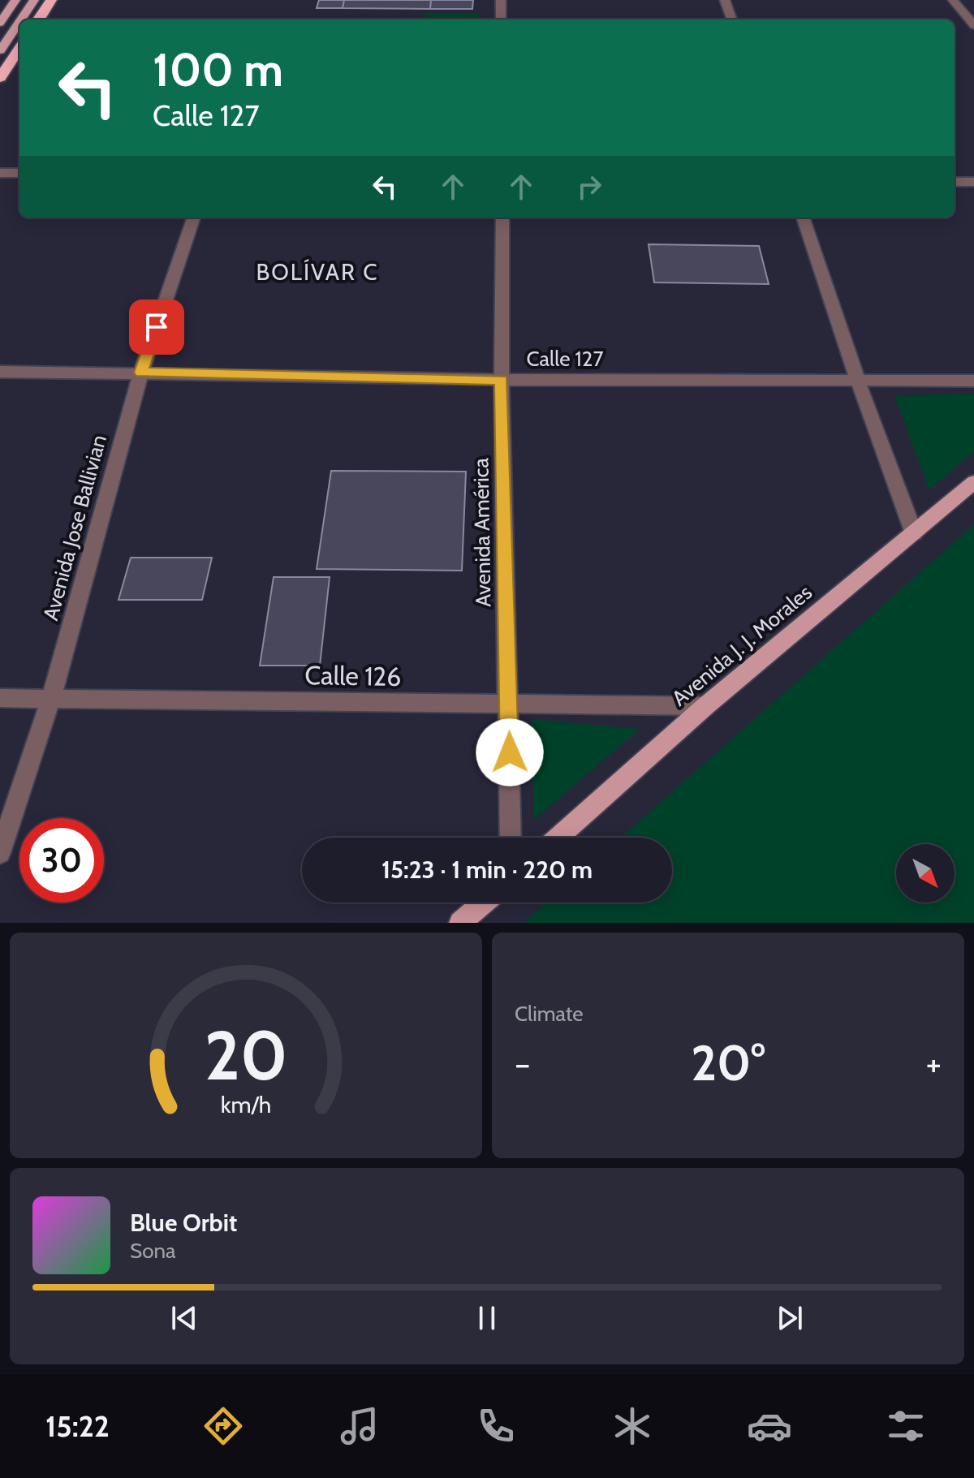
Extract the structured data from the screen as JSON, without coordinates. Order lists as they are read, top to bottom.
{
  "streets": {
    "main road": ["Avenida J. J. Morales"],
    "street": [
      "Calle 127",
      "Avenida Jose Ballivian",
      "Avenida América",
      "Calle 126"
    ]
  },
  "crossings": [
    ["Calle 127", "Avenida Jose Ballivian"],
    ["Calle 127", "Avenida América"],
    ["Avenida Jose Ballivian", "Calle 126"],
    ["Avenida América", "Calle 126"],
    ["Avenida J. J. Morales", "Calle 126"]
  ],
  "districts": ["BOLÍVAR C"],
  "north": "bottom right",
  "page": {
    "turn": ["100 m", "Calle 127"],
    "limit": "30",
    "trip": "15:23 · 1 min · 220 m",
    "tile": "Climate",
    "heat": ["−", "20°", "+"],
    "song": ["Blue Orbit", "Sona"],
    "tabs": "15:22",
    "gauge": ["20", "km/h"]
  }
}
